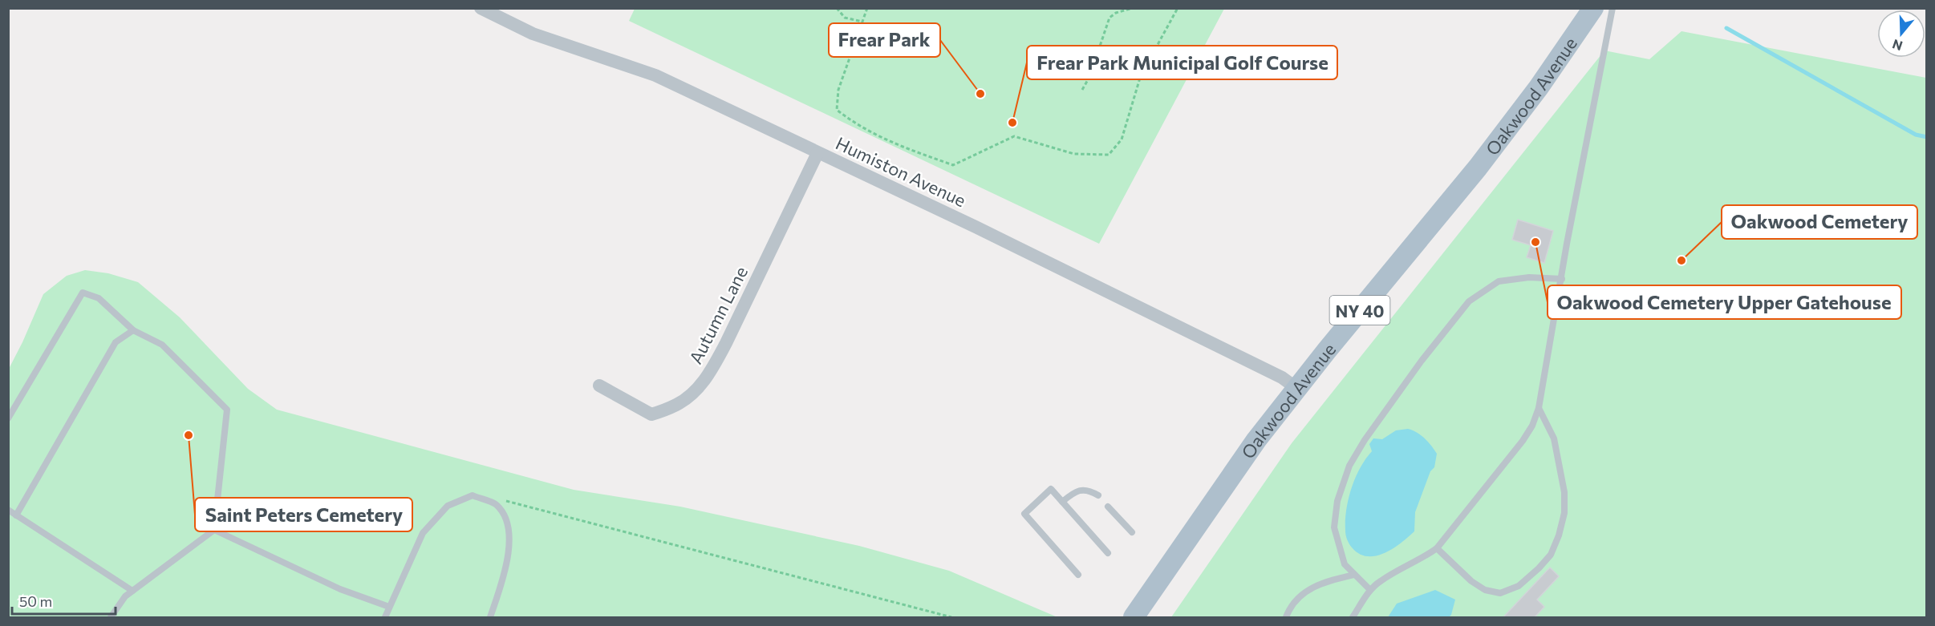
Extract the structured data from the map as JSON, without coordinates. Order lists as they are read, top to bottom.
{
  "streets": {
    "main road": ["Oakwood Avenue", "NY 40"],
    "street": ["Humiston Avenue", "Autumn Lane"]
  },
  "crossings": [
    ["Oakwood Avenue", "Humiston Avenue"],
    ["Humiston Avenue", "Autumn Lane"]
  ],
  "places": [
    "Frear Park",
    "Frear Park Municipal Golf Course",
    "Oakwood Cemetery Upper Gatehouse",
    "Oakwood Cemetery",
    "Saint Peters Cemetery"
  ],
  "scale_bar": "50 m",
  "north": "bottom"
}
